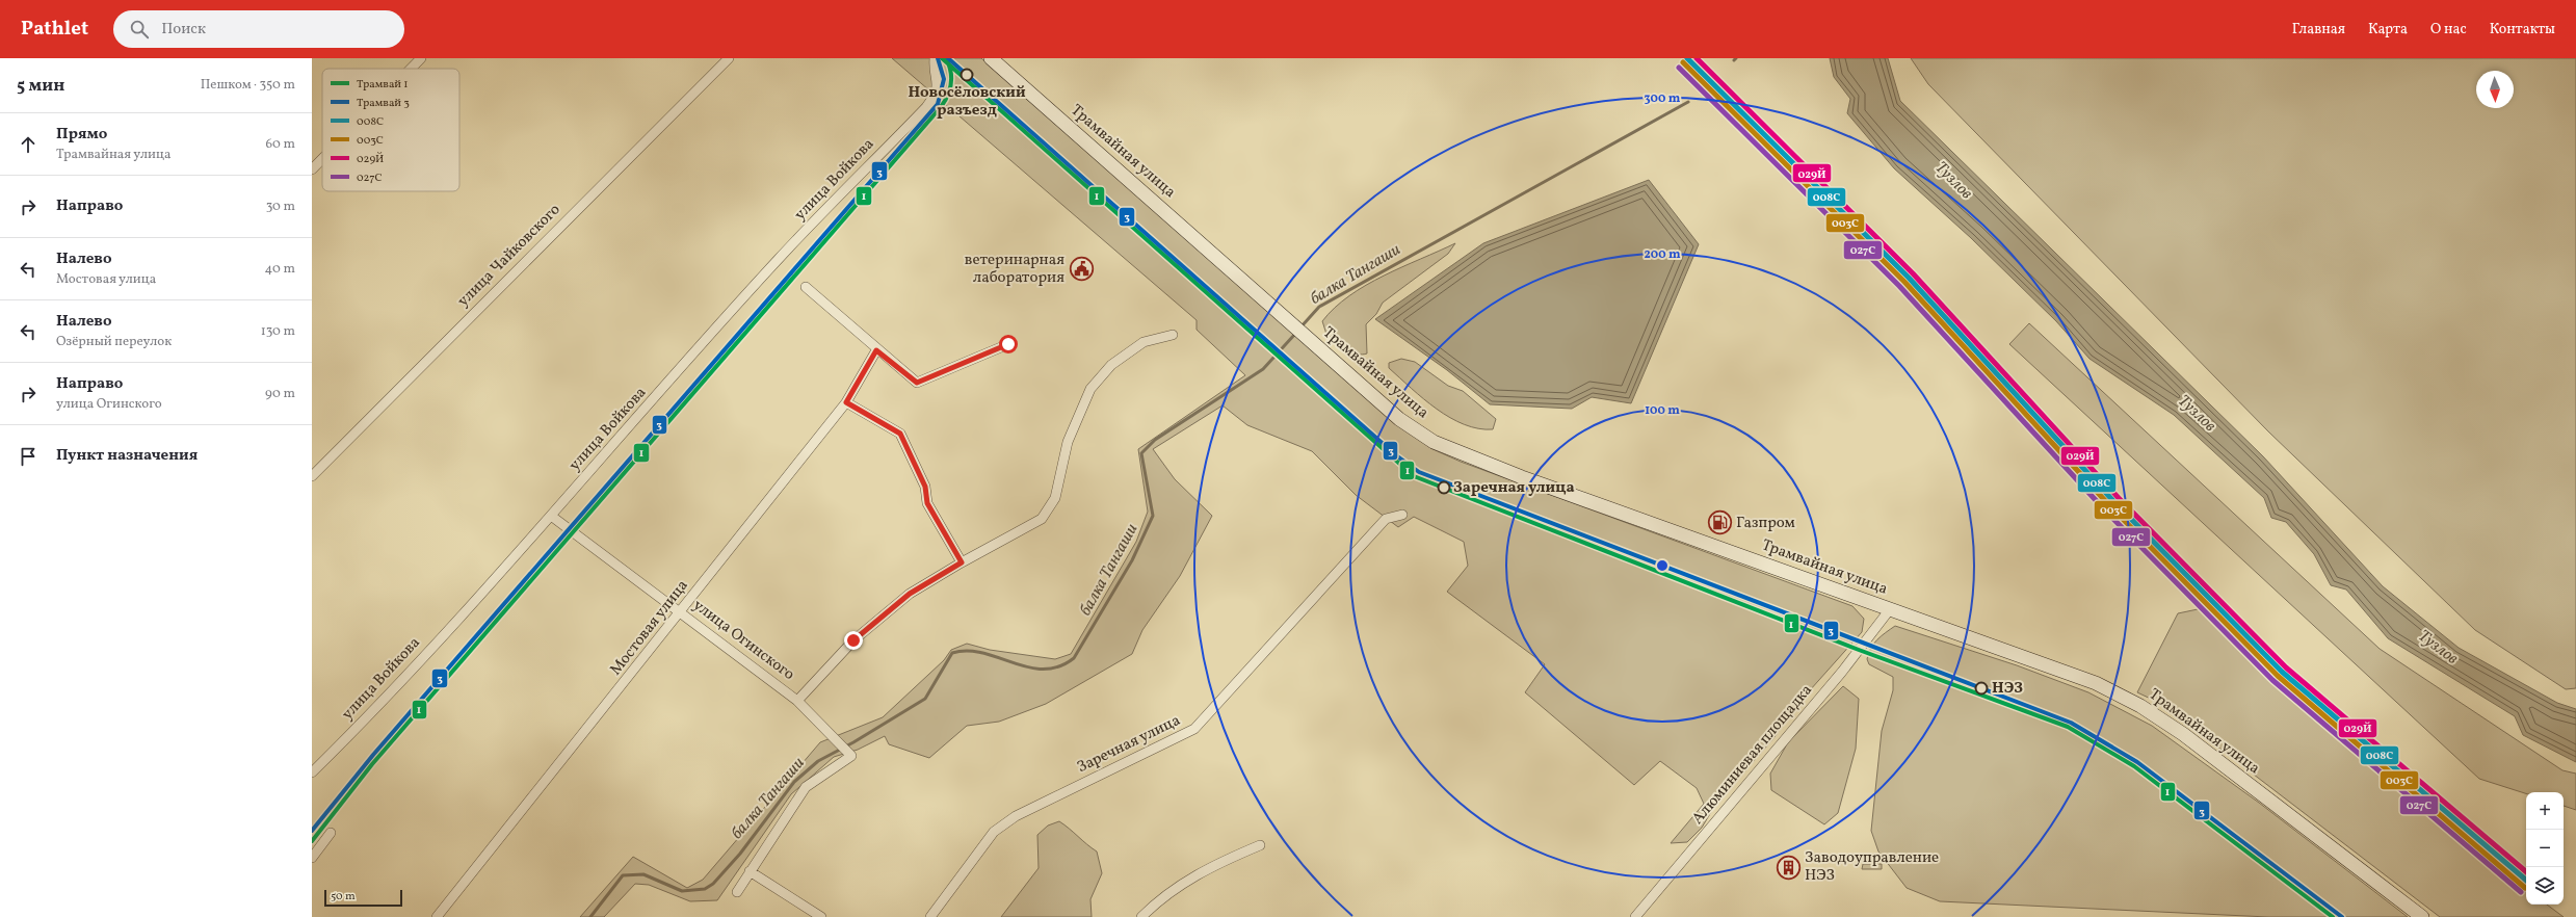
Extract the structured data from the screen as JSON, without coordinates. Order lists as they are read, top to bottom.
{
  "streets": {
    "main road": ["Трамвайная улица"],
    "street": [
      "улица Войкова",
      "улица Чайковского",
      "Мостовая улица",
      "улица Огинского",
      "Заречная улица",
      "Алюминиевая площадка"
    ]
  },
  "crossings": [
    ["Трамвайная улица", "Алюминиевая площадка"],
    ["улица Войкова", "улица Огинского"],
    ["Мостовая улица", "улица Огинского"]
  ],
  "water": ["Тузлов", "балка Тангаши"],
  "places": {
    "other": ["Новосёловский разъезд", "Заречная улица", "НЭЗ"],
    "public building": ["ветеринарная лаборатория"],
    "fuel station": ["Газпром"],
    "building": ["Заводоуправление НЭЗ"]
  },
  "lines": [
    "tram line 1",
    "tram line 3",
    "transit line 008С",
    "transit line 029Й",
    "transit line 003С",
    "transit line 027С"
  ],
  "legend": [
    "Трамвай 1",
    "Трамвай 3",
    "008С",
    "003С",
    "029Й",
    "027С"
  ],
  "scale_bar": "50 m",
  "north": "bottom",
  "page": {
    "header": "Pathlet",
    "search": "Поиск",
    "nav": [
      "Главная",
      "Карта",
      "О нас",
      "Контакты"
    ],
    "heading": ["5 мин", "Пешком · 350 m"],
    "list": [
      ["Прямо", "Трамвайная улица", "60 m"],
      ["Направо", "30 m"],
      ["Налево", "Мостовая улица", "40 m"],
      ["Налево", "Озёрный переулок", "130 m"],
      ["Направо", "улица Огинского", "90 m"],
      "Пункт назначения"
    ],
    "map_buttons": ["+", "−"],
    "scale": "50 m"
  },
  "rings": ["300 m", "200 m", "100 m"]
}
